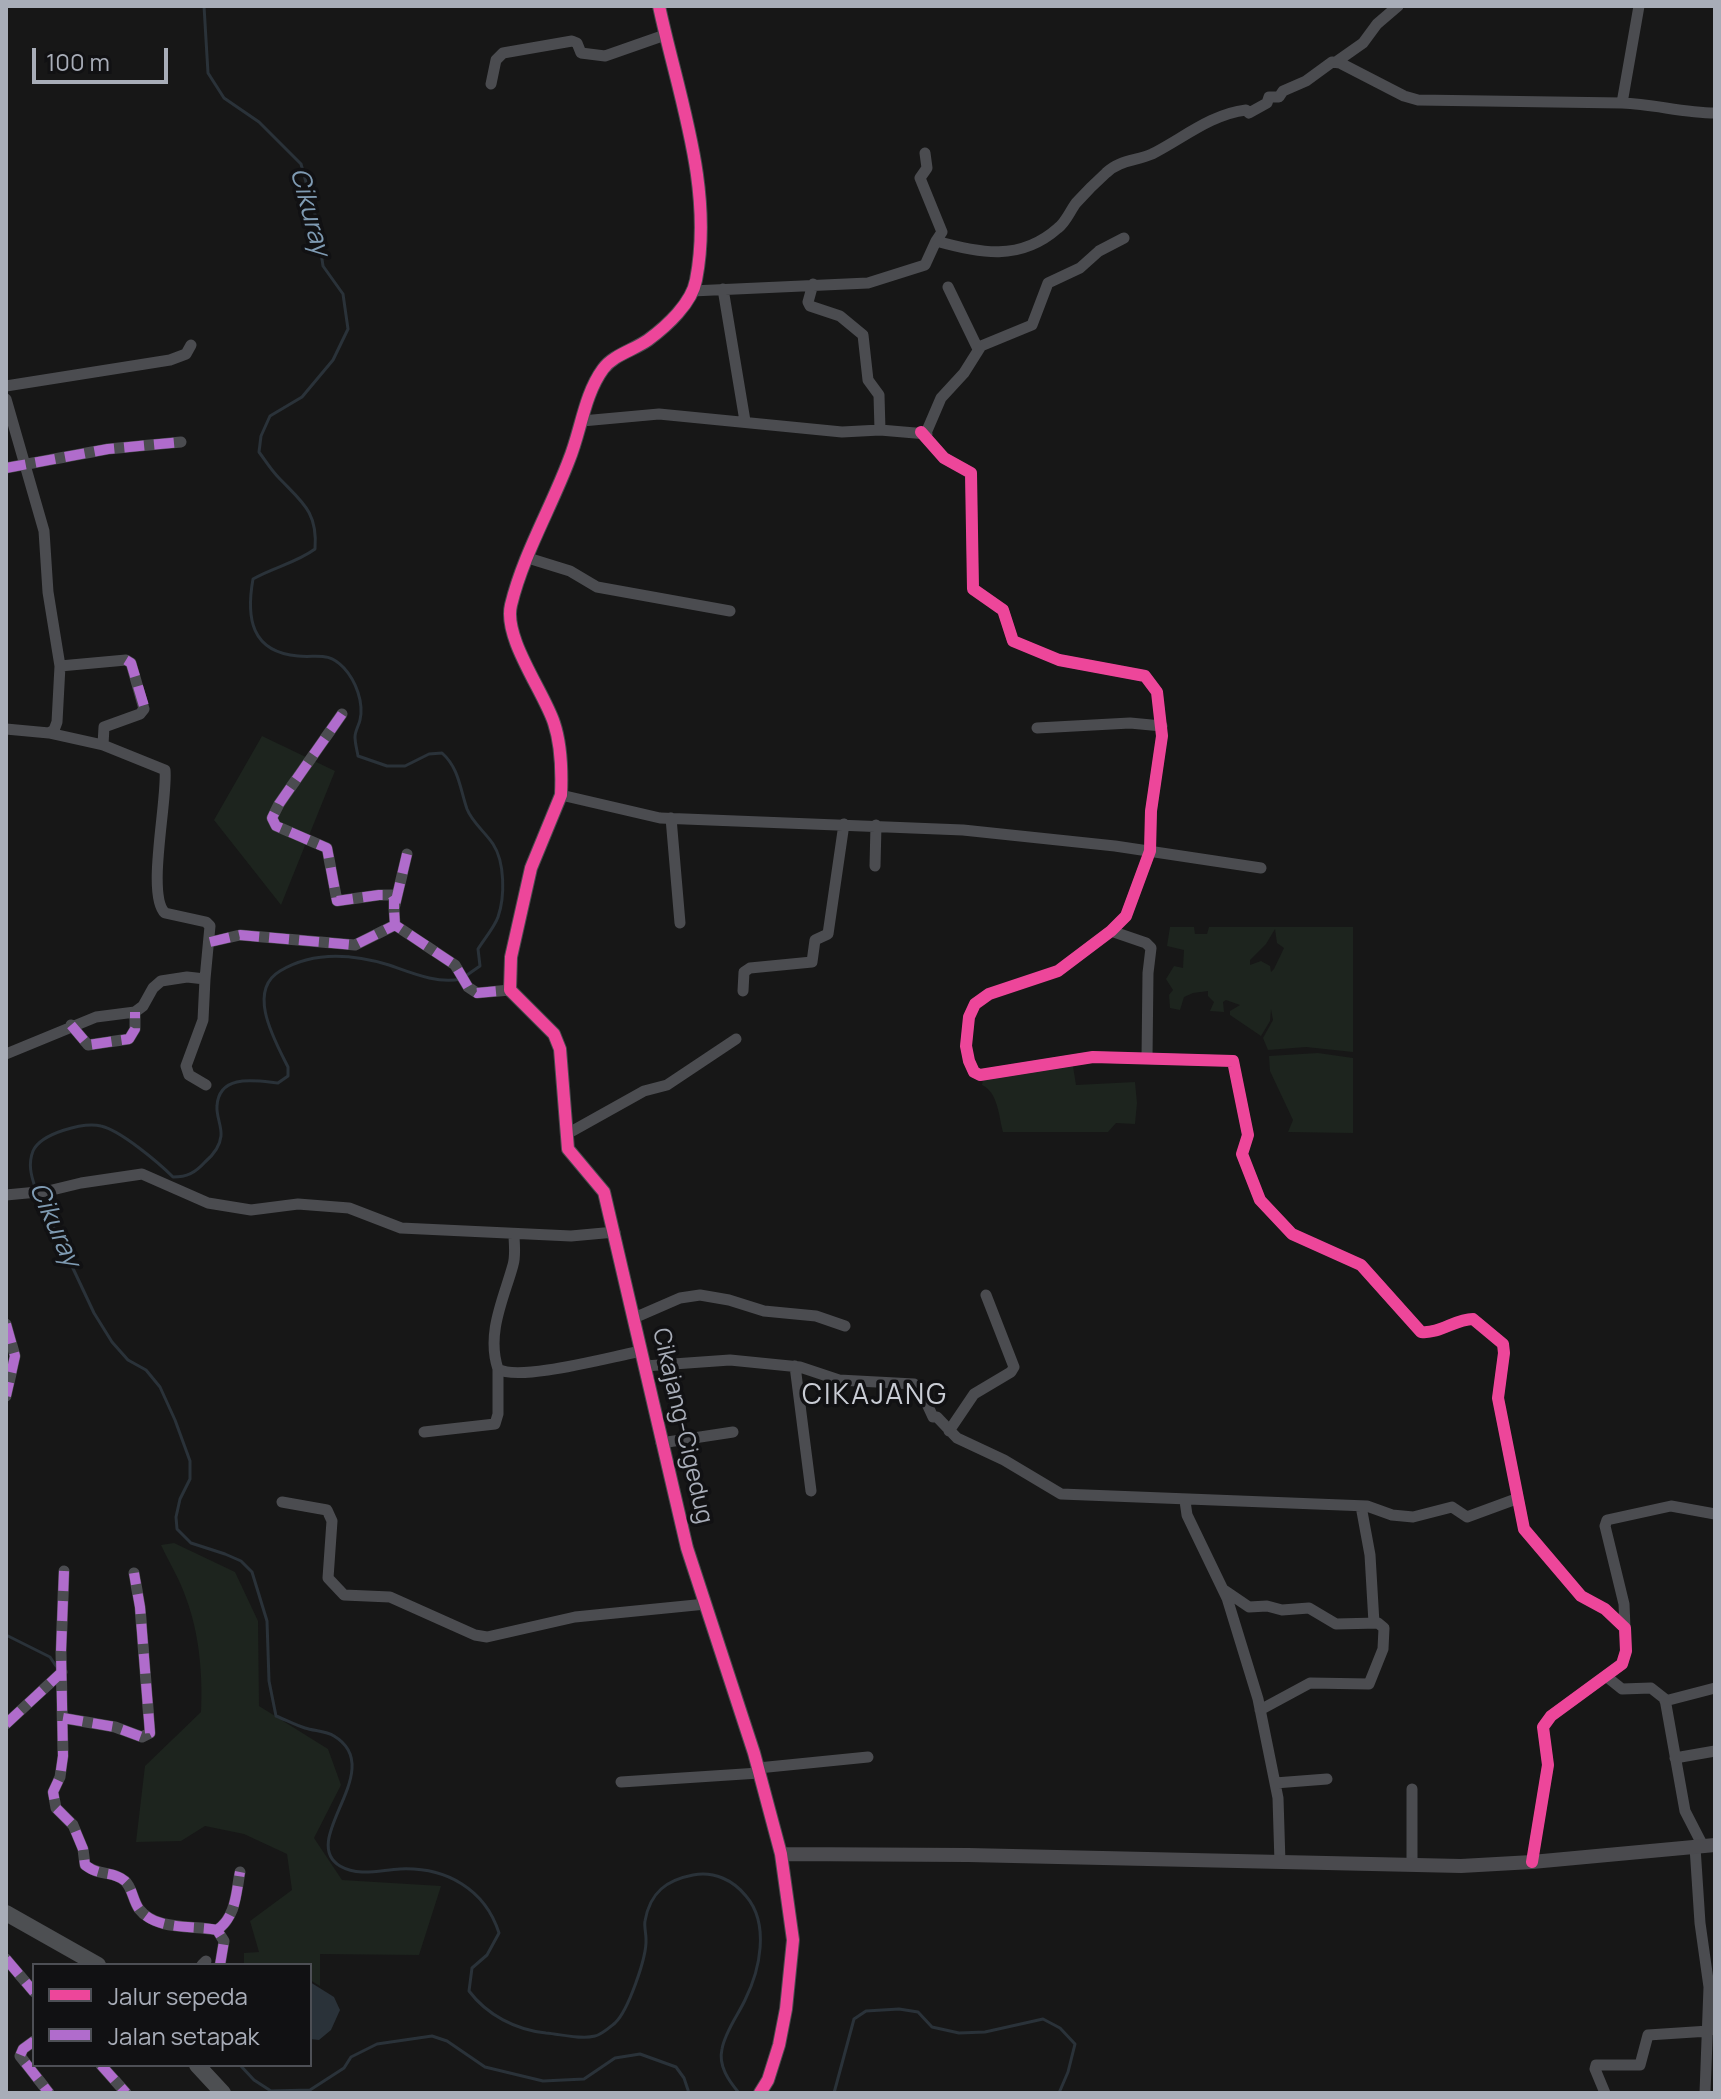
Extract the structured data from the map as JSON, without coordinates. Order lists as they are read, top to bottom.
{
  "streets": {
    "street": ["Cikajang-Cigedug"]
  },
  "districts": ["CIKAJANG"],
  "water": ["Cikuray"],
  "legend": ["Jalur sepeda", "Jalan setapak"],
  "scale_bar": "100 m"
}
